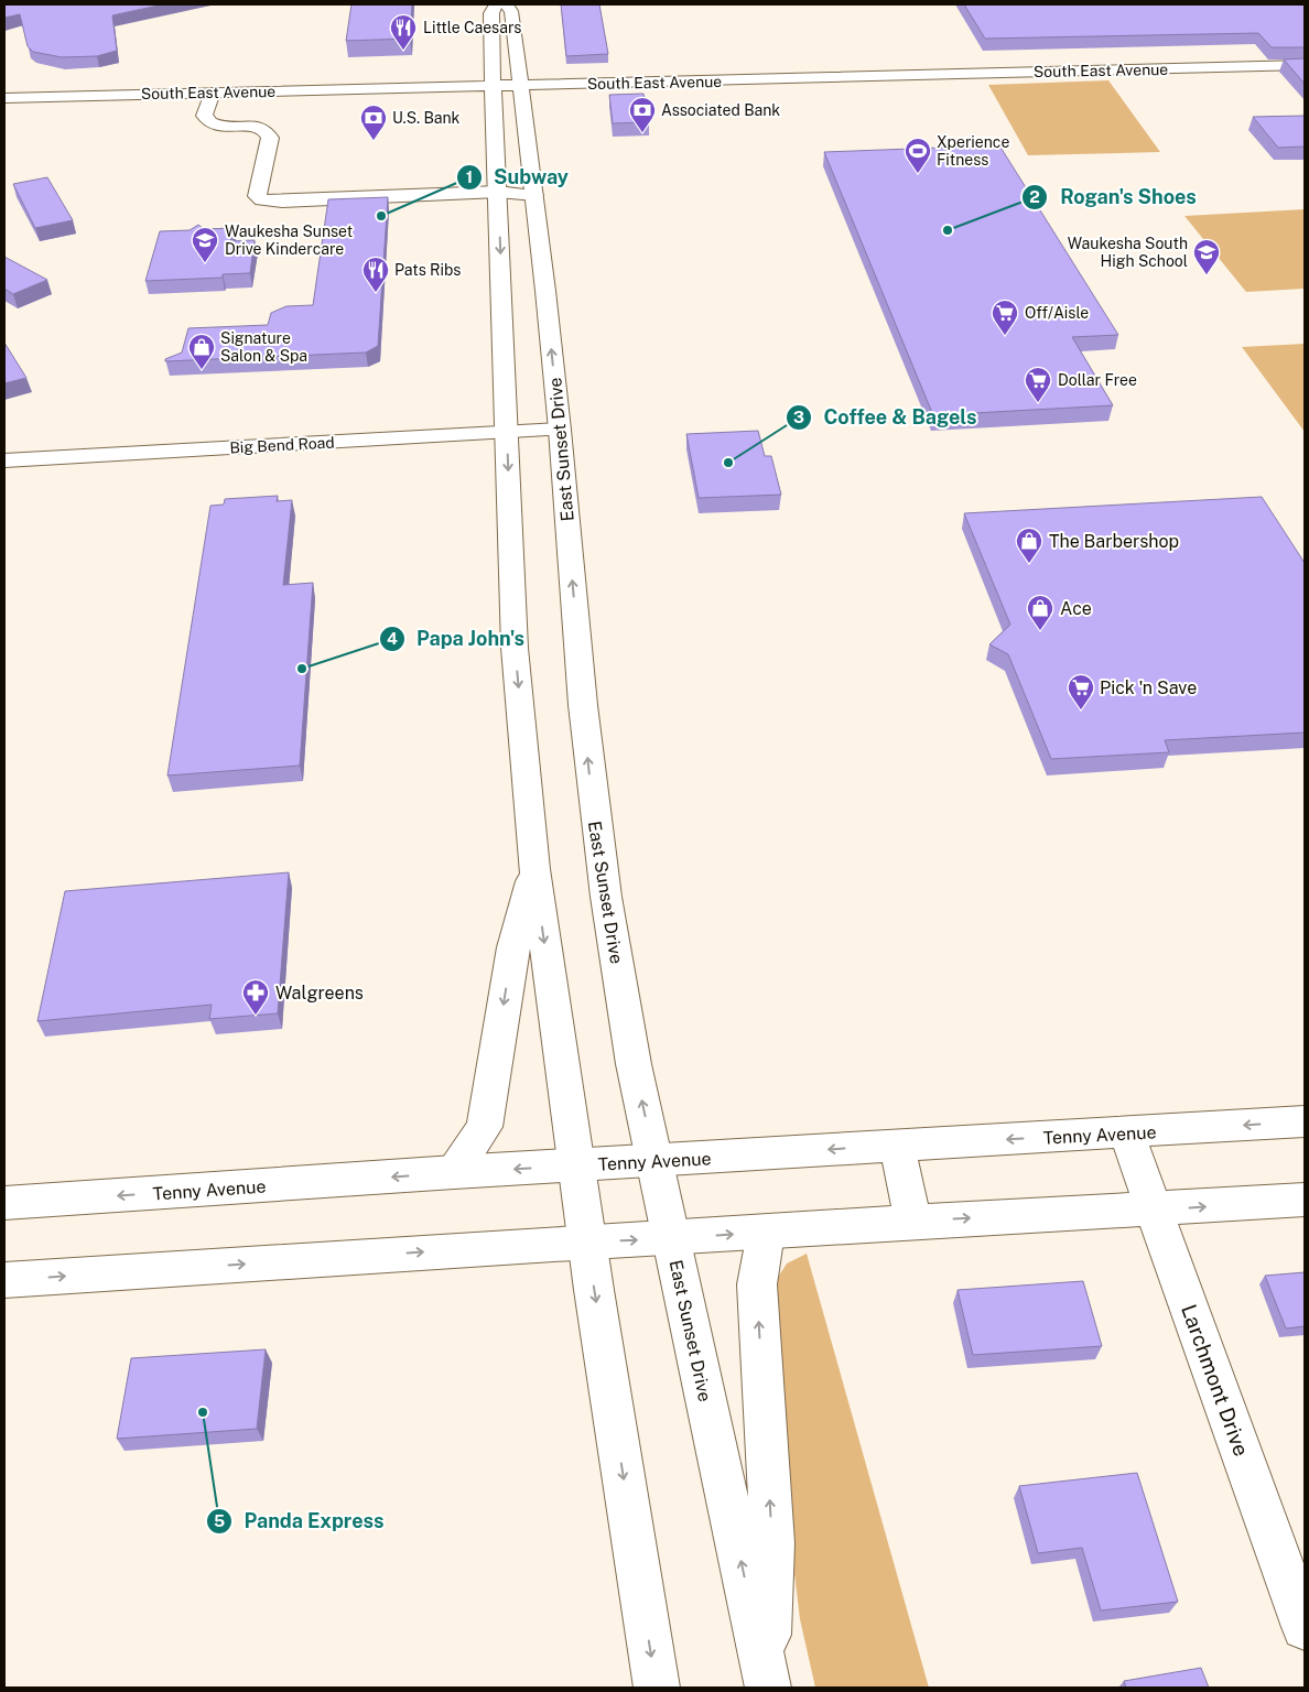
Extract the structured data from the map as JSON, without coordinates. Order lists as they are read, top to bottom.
{
  "streets": {
    "main road": [
      "South East Avenue",
      "Big Bend Road",
      "East Sunset Drive",
      "Tenny Avenue",
      "Larchmont Drive"
    ]
  },
  "crossings": [
    ["South East Avenue", "East Sunset Drive"],
    ["Big Bend Road", "East Sunset Drive"],
    ["East Sunset Drive", "Tenny Avenue"],
    ["Tenny Avenue", "Larchmont Drive"]
  ],
  "places": {
    "restaurant": ["Little Caesars", "Pats Ribs"],
    "bank": ["Associated Bank", "U.S. Bank"],
    "sports": ["Xperience Fitness"],
    "other": [
      "Subway",
      "Rogan's Shoes",
      "Coffee & Bagels",
      "Papa John's",
      "Panda Express"
    ],
    "school or university": ["Waukesha Sunset Drive Kindercare", "Waukesha South High School"],
    "supermarket": ["Off/Aisle", "Dollar Free", "Pick 'n Save"],
    "shop": ["Signature Salon & Spa", "The Barbershop", "Ace"],
    "pharmacy": ["Walgreens"]
  }
}
